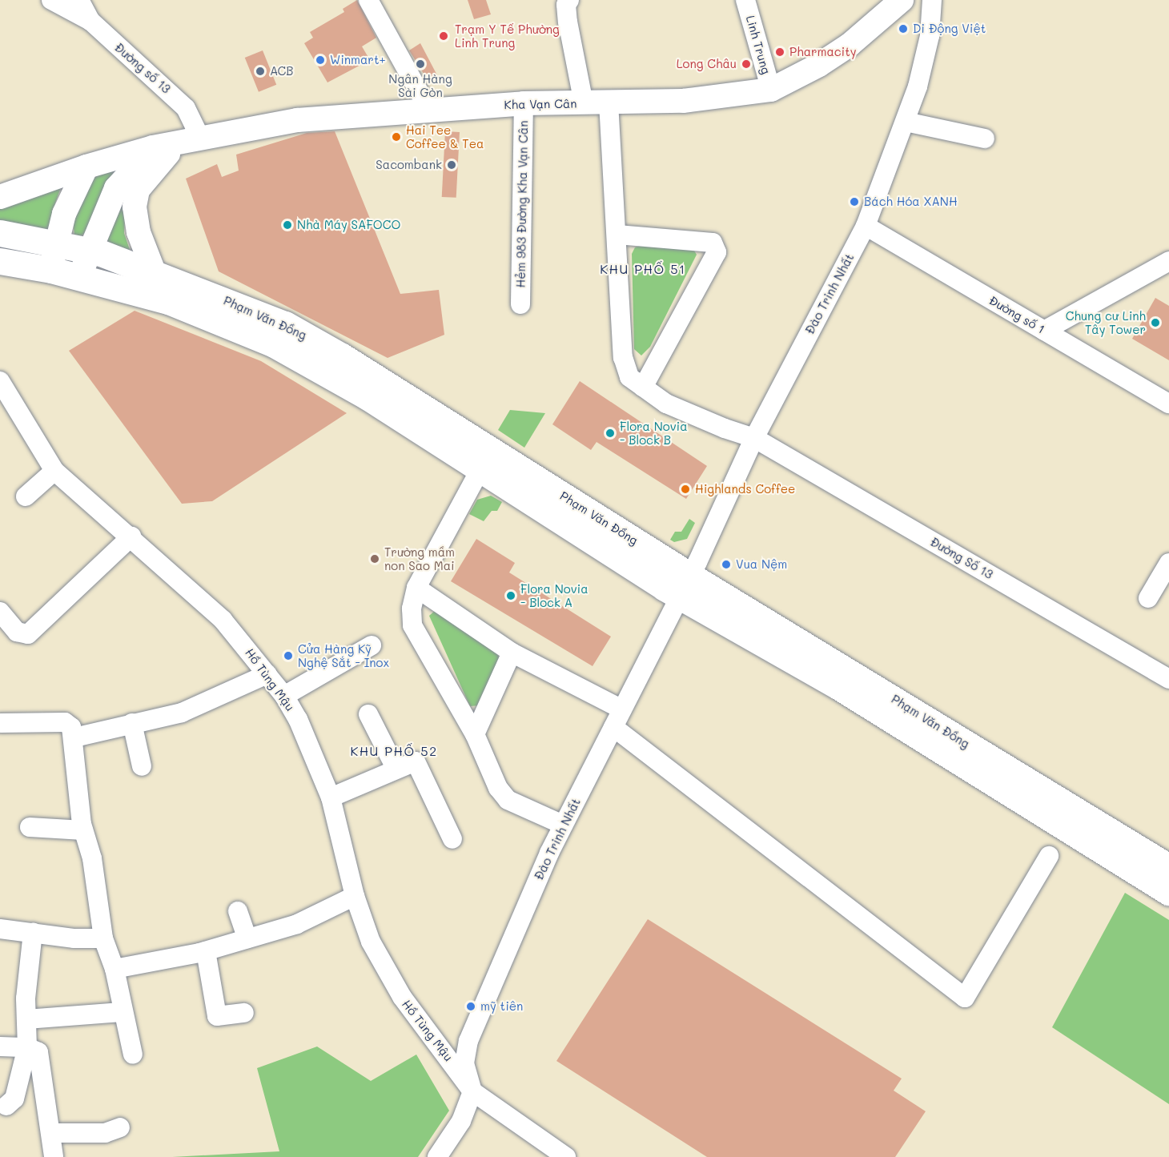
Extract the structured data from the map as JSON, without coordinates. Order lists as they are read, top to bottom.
{
  "streets": {
    "highway": ["Phạm Văn Đồng"],
    "main road": ["Kha Vạn Cân"],
    "street": [
      "Linh Trung",
      "Đường số 13",
      "Hẻm 983 Đường Kha Vạn Cân",
      "Đào Trinh Nhất",
      "Đường số 1",
      "Đường Số 13",
      "Hồ Tùng Mậu"
    ]
  },
  "crossings": [
    ["Linh Trung", "Kha Vạn Cân"],
    ["Đường số 13", "Kha Vạn Cân"],
    ["Kha Vạn Cân", "Hẻm 983 Đường Kha Vạn Cân"],
    ["Kha Vạn Cân", "Đường Số 13"],
    ["Đào Trinh Nhất", "Đường số 1"],
    ["Đào Trinh Nhất", "Phạm Văn Đồng"],
    ["Đào Trinh Nhất", "Đường Số 13"],
    ["Đào Trinh Nhất", "Hồ Tùng Mậu"]
  ],
  "districts": ["KHU PHỐ 51", "KHU PHỐ 52"],
  "places": [
    "Di Động Việt",
    "Trạm Y Tế Phường Linh Trung",
    "Pharmacity",
    "Winmart+",
    "Ngân Hàng Sài Gòn",
    "Long Châu",
    "ACB",
    "Hai Tee Coffee & Tea",
    "Sacombank",
    "Bách Hóa XANH",
    "Nhà Máy SAFOCO",
    "Chung cư Linh Tây Tower",
    "Flora Novia - Block B",
    "Highlands Coffee",
    "Trường mầm non Sao Mai",
    "Vua Nệm",
    "Flora Novia - Block A",
    "Cửa Hàng Kỹ Nghệ Sắt - Inox",
    "mỹ tiên"
  ]
}
